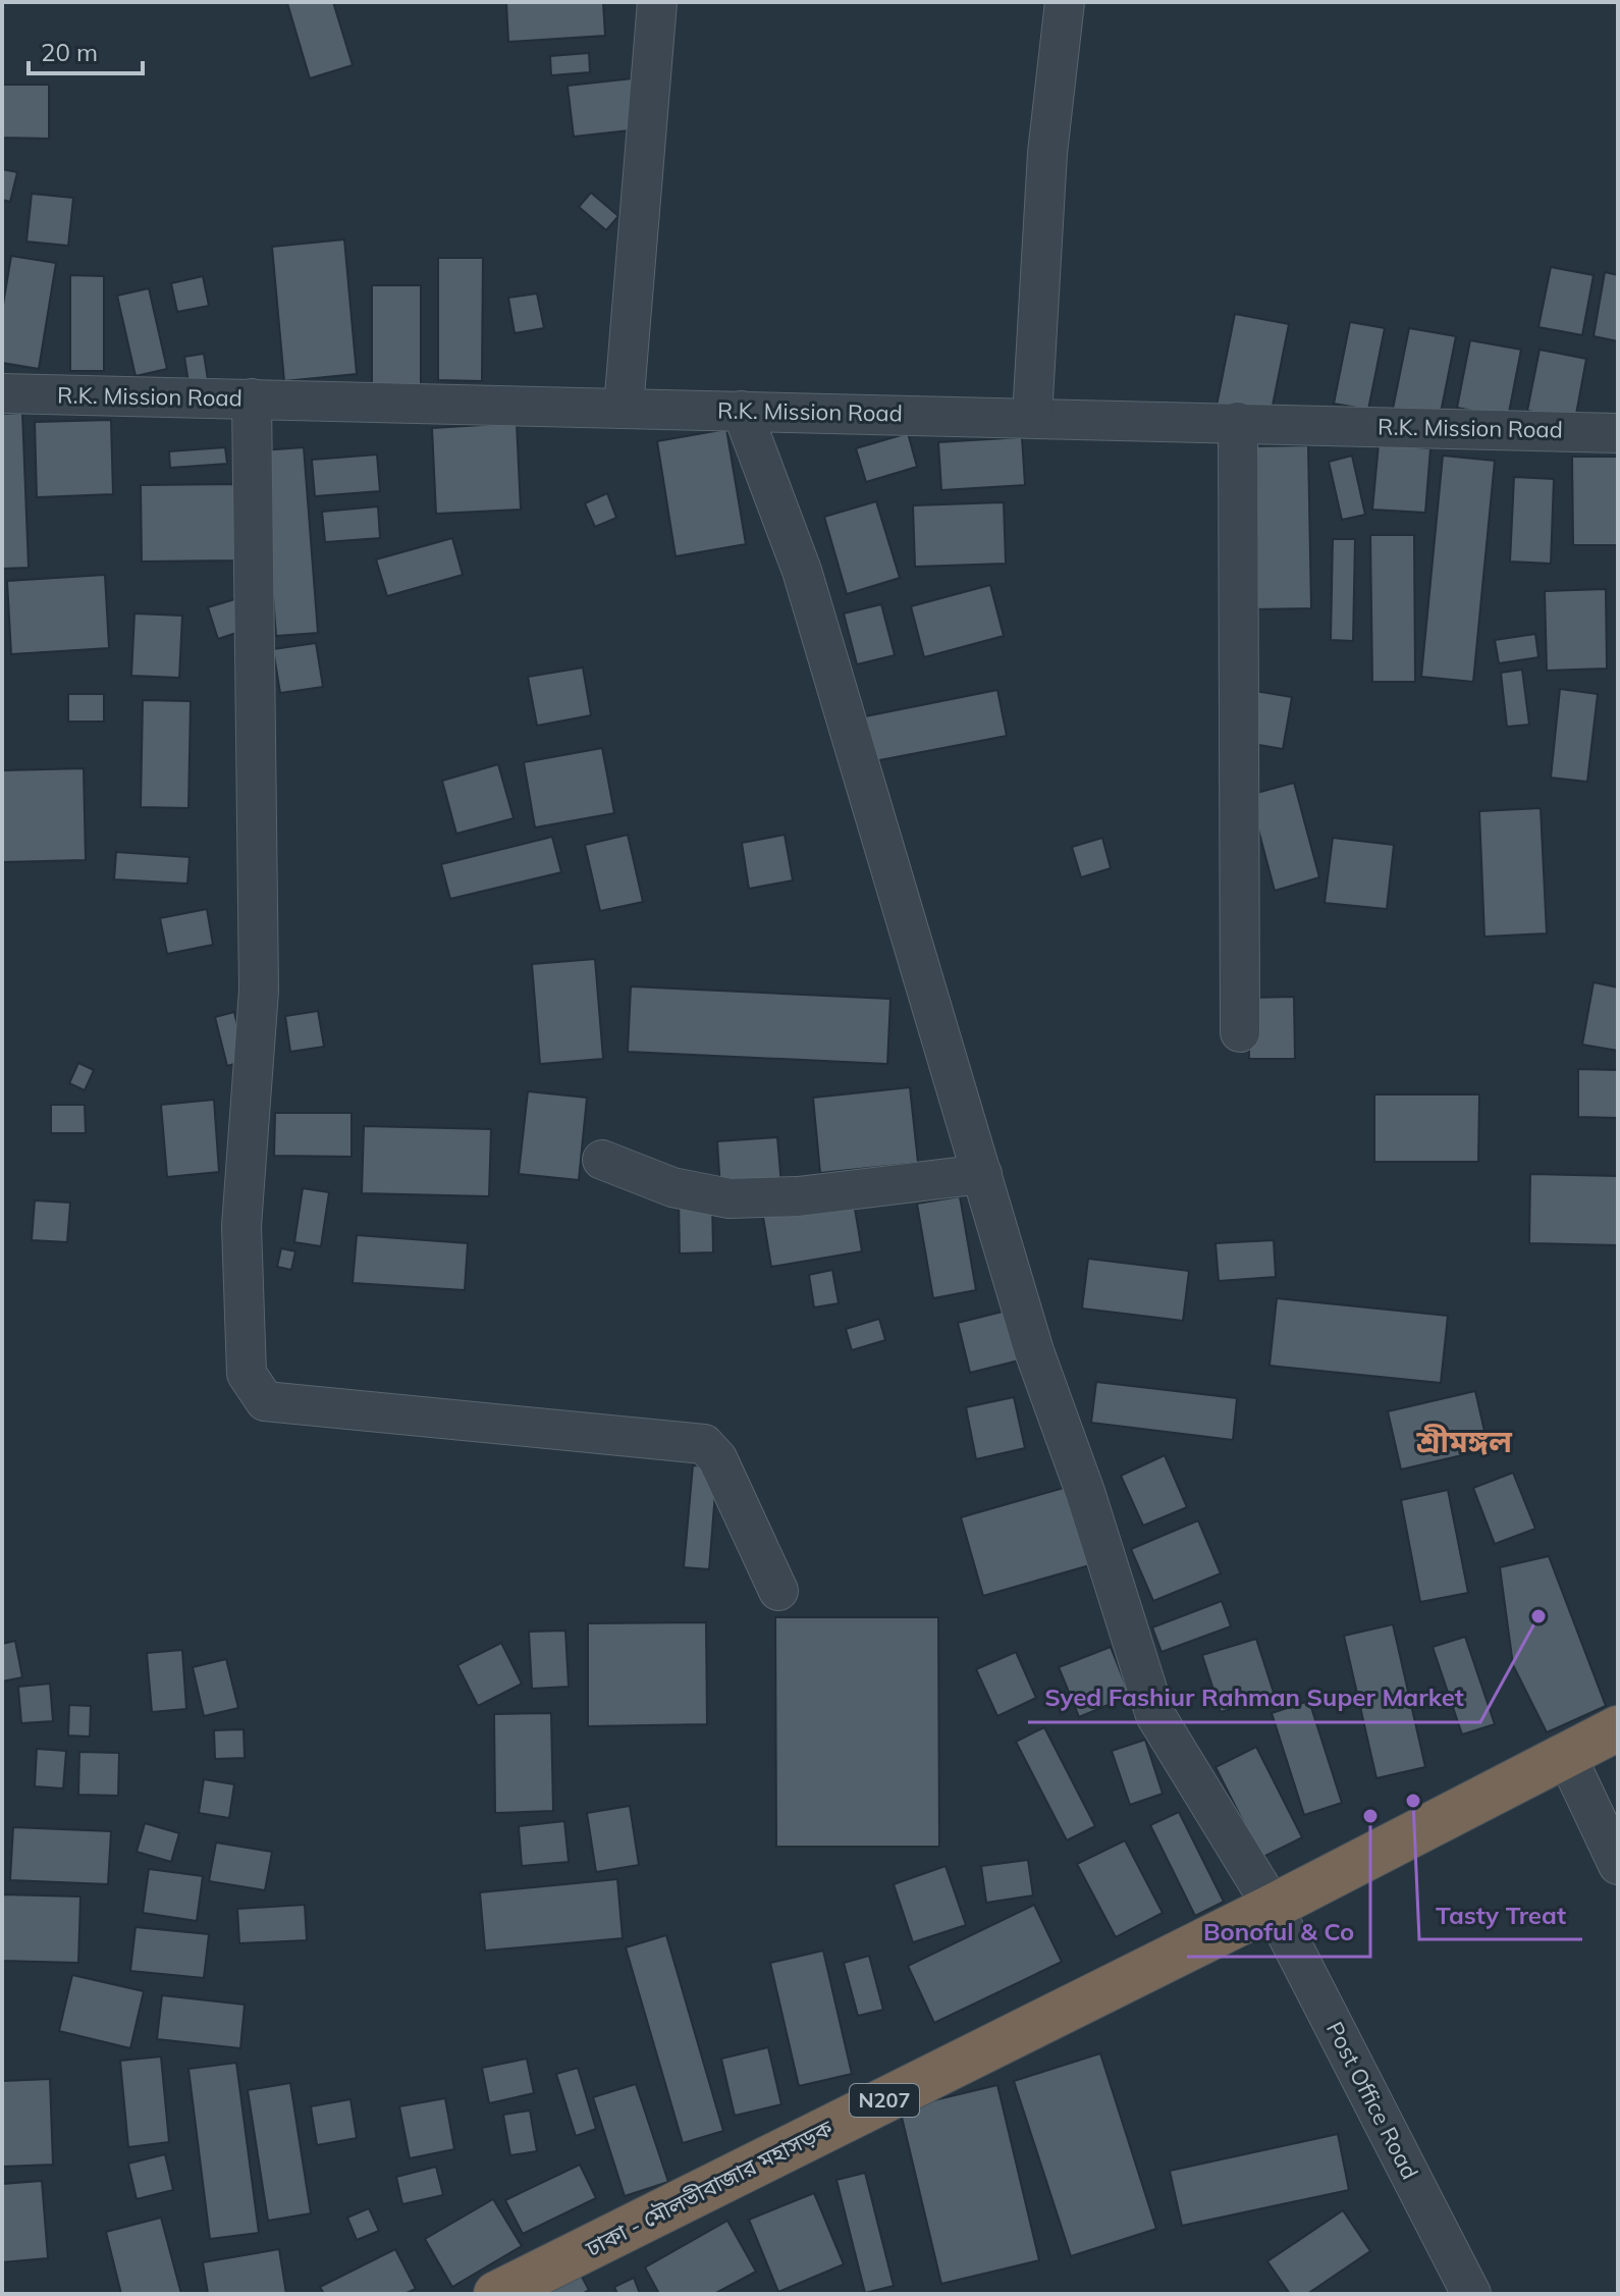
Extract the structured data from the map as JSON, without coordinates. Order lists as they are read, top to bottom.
{
  "streets": {
    "highway": ["N207", "ঢাকা - মৌলভীবাজার মহাসড়ক"],
    "street": ["R.K. Mission Road", "Post Office Road"]
  },
  "crossings": [
    ["R.K. Mission Road", "Post Office Road"],
    ["N207", "Post Office Road"],
    ["N207", "ঢাকা - মৌলভীবাজার মহাসড়ক"],
    ["Post Office Road", "ঢাকা - মৌলভীবাজার মহাসড়ক"]
  ],
  "districts": ["শ্রীমঙ্গল"],
  "places": ["Syed Fashiur Rahman Super Market", "Tasty Treat", "Bonoful & Co"],
  "scale_bar": "20 m"
}
